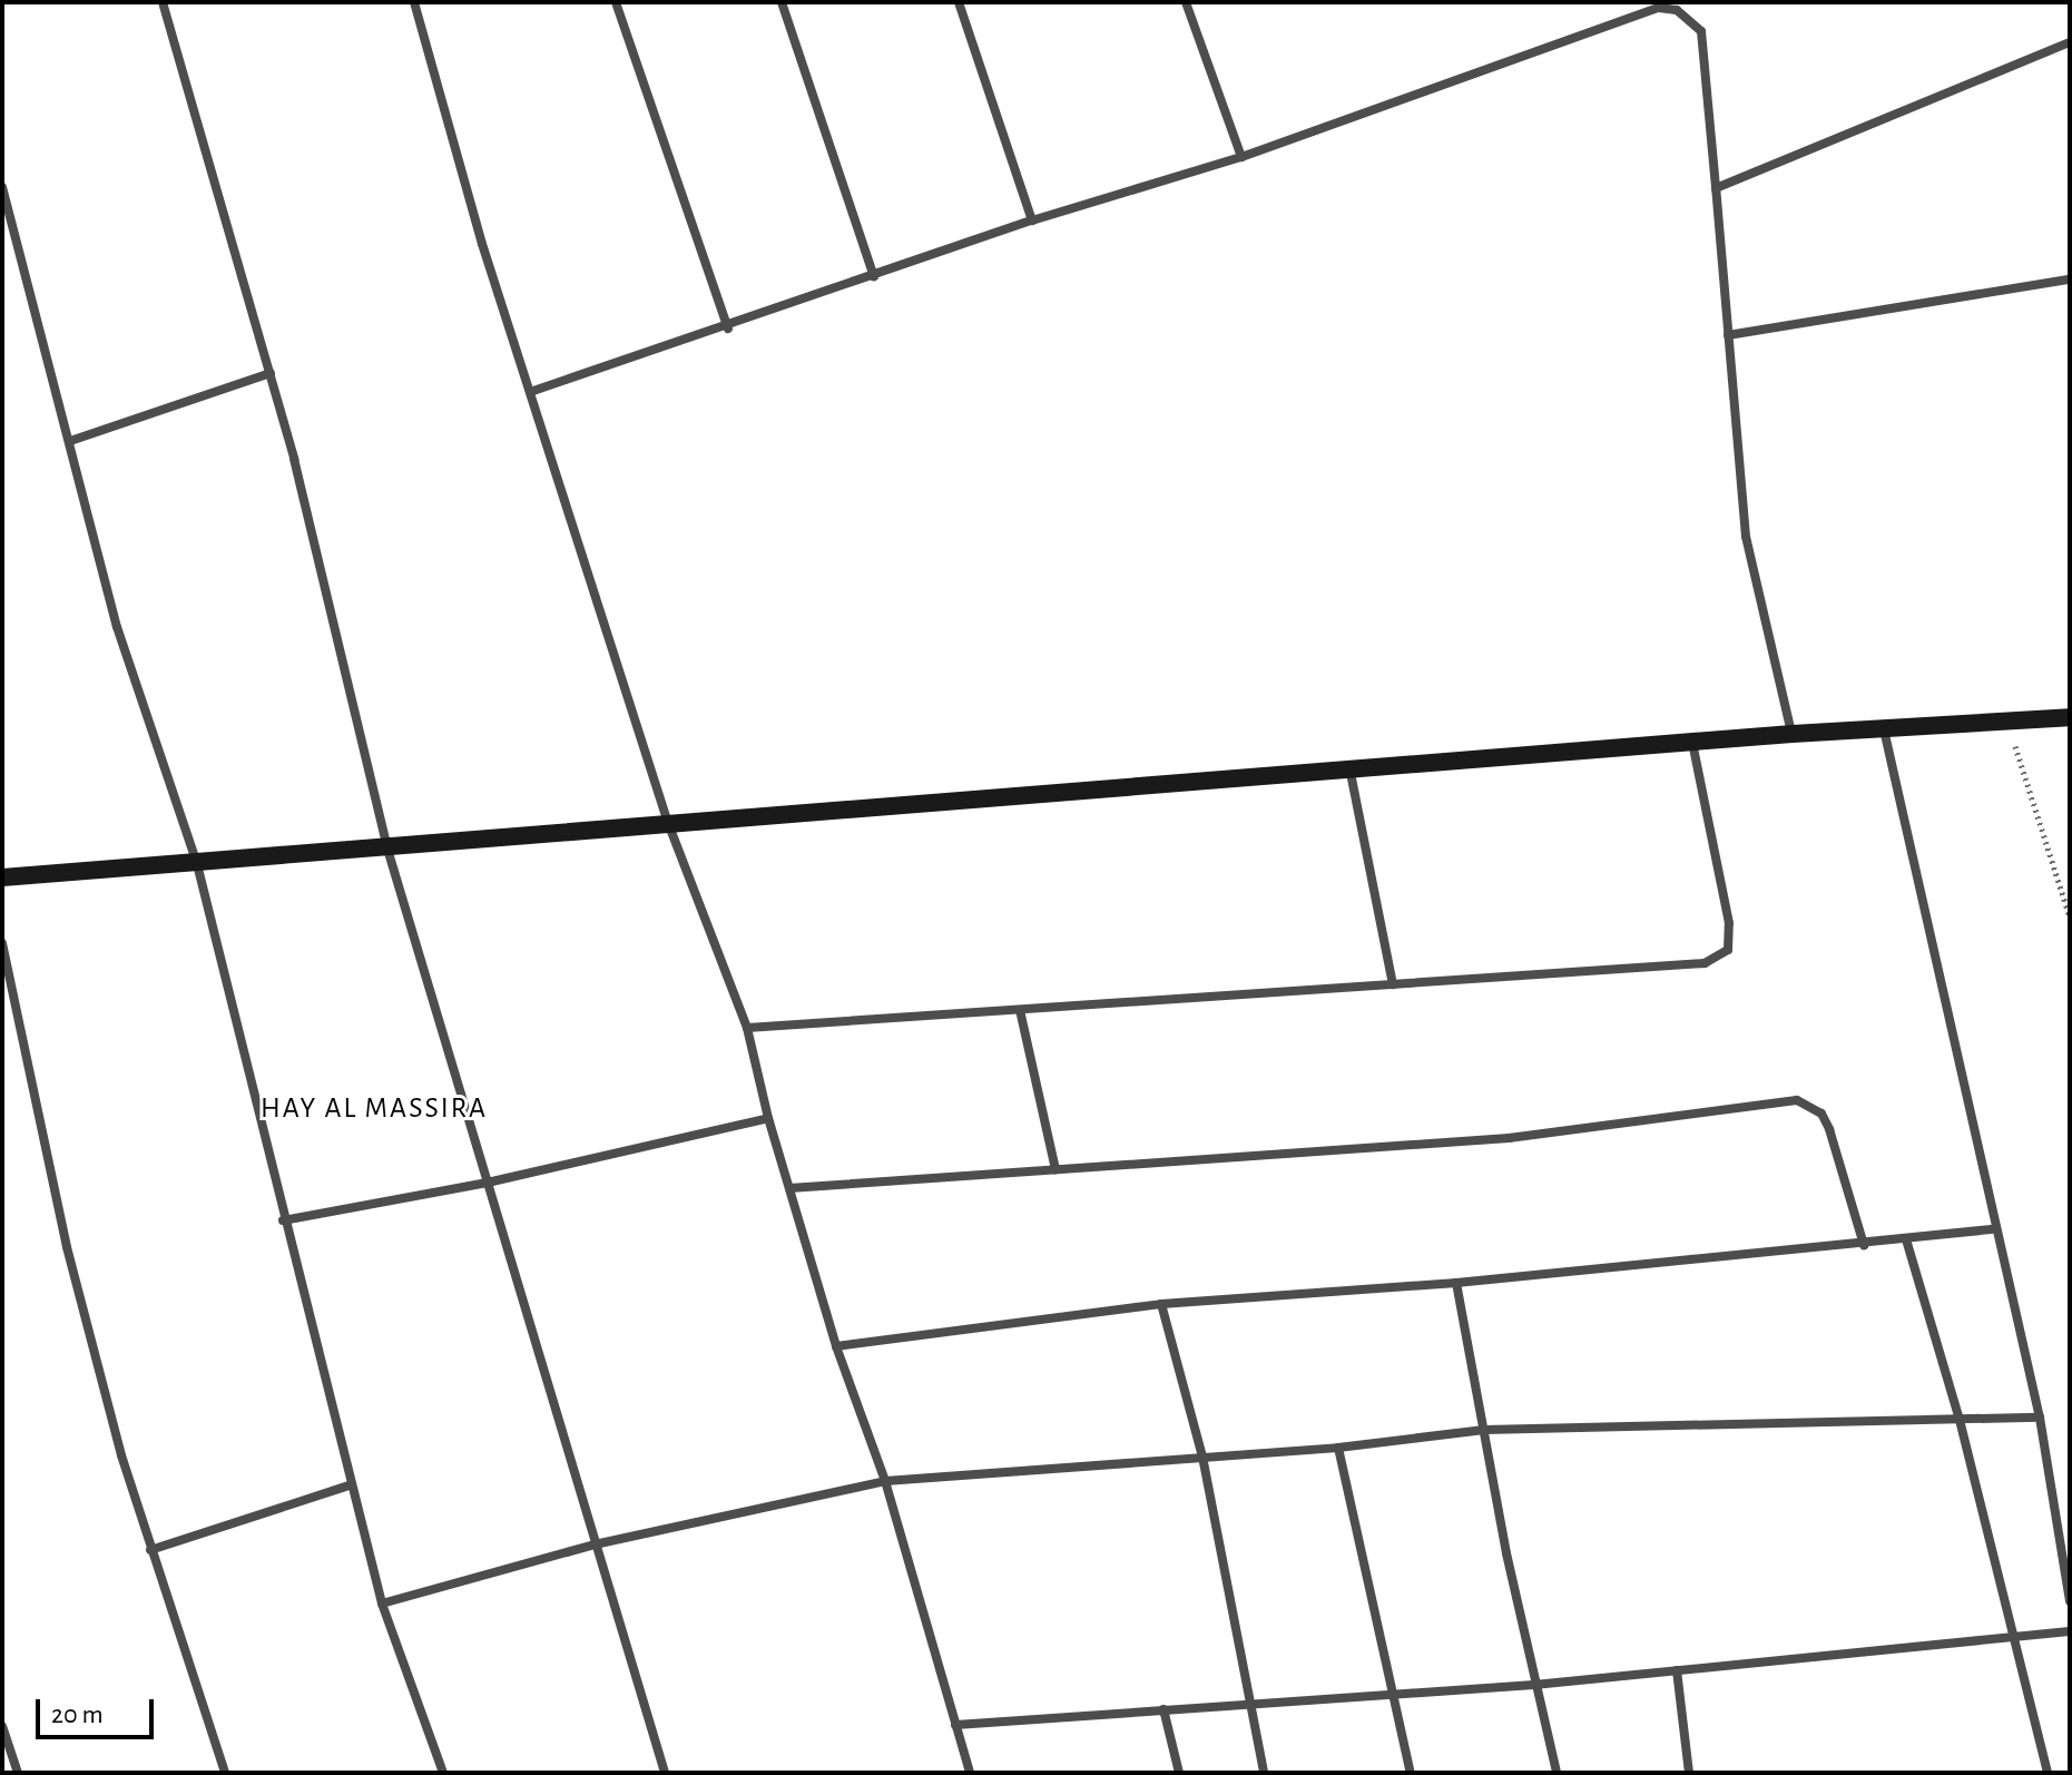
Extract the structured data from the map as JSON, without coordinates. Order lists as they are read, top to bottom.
{
  "districts": ["HAY AL MASSIRA"],
  "scale_bar": "20 m"
}
